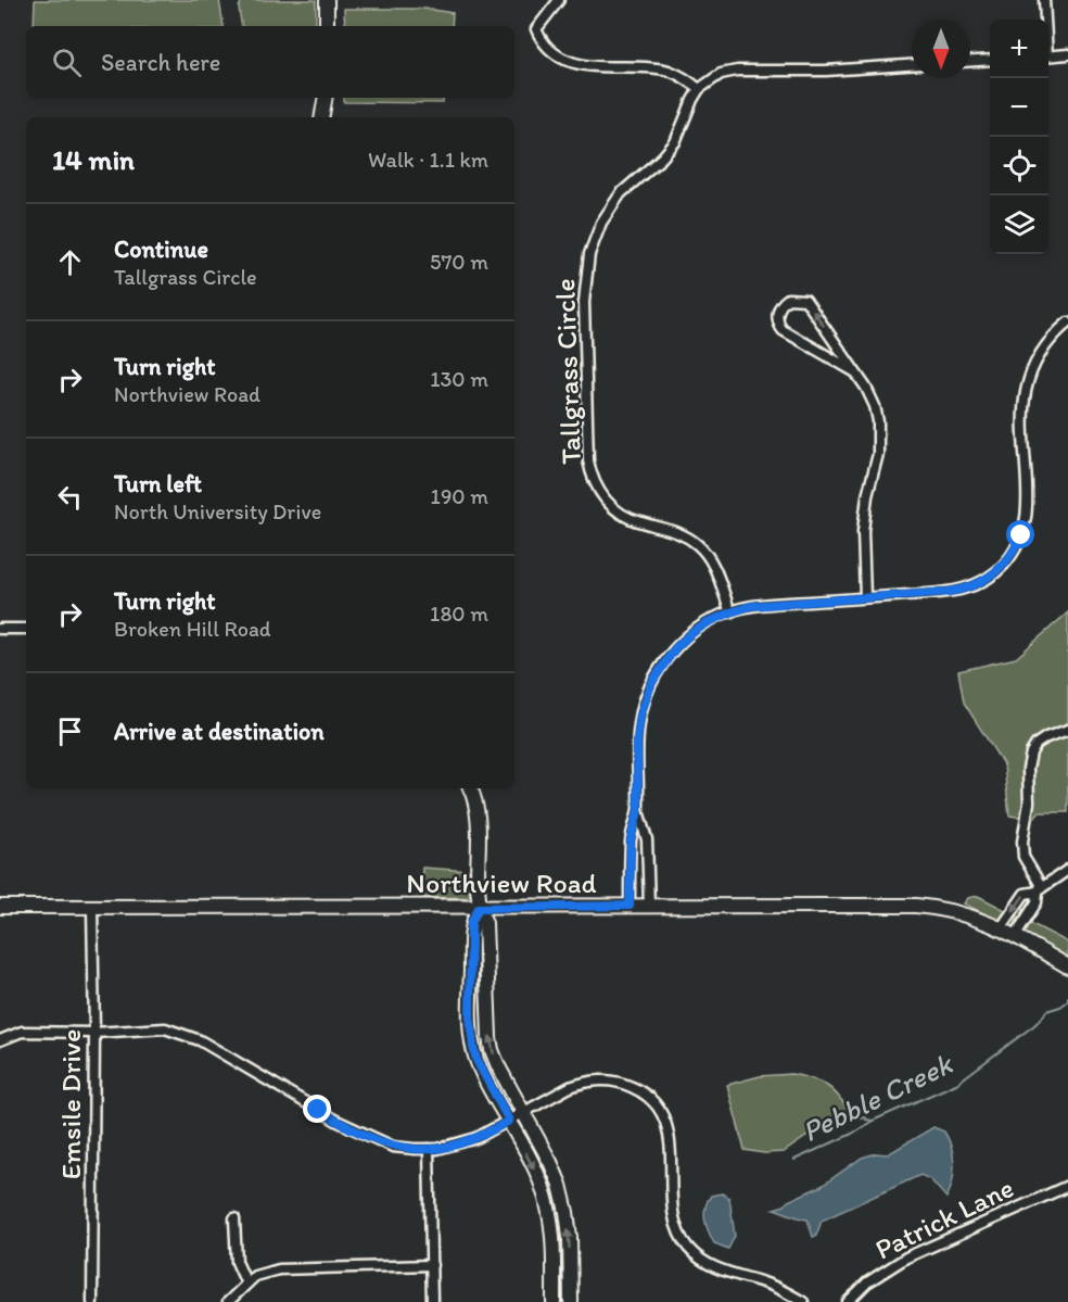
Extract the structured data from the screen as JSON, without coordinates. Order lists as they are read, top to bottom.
{
  "streets": {
    "street": [
      "Tallgrass Circle",
      "Northview Road",
      "Emsile Drive",
      "Patrick Lane"
    ]
  },
  "crossings": [
    ["Northview Road", "Emsile Drive"]
  ],
  "water": ["Pebble Creek"],
  "north": "bottom",
  "page": {
    "map_buttons": ["+", "−"],
    "search": "Search here",
    "heading": ["14 min", "Walk · 1.1 km"],
    "list": [
      ["Continue", "Tallgrass Circle", "570 m"],
      ["Turn right", "Northview Road", "130 m"],
      ["Turn left", "North University Drive", "190 m"],
      ["Turn right", "Broken Hill Road", "180 m"],
      "Arrive at destination"
    ]
  }
}
